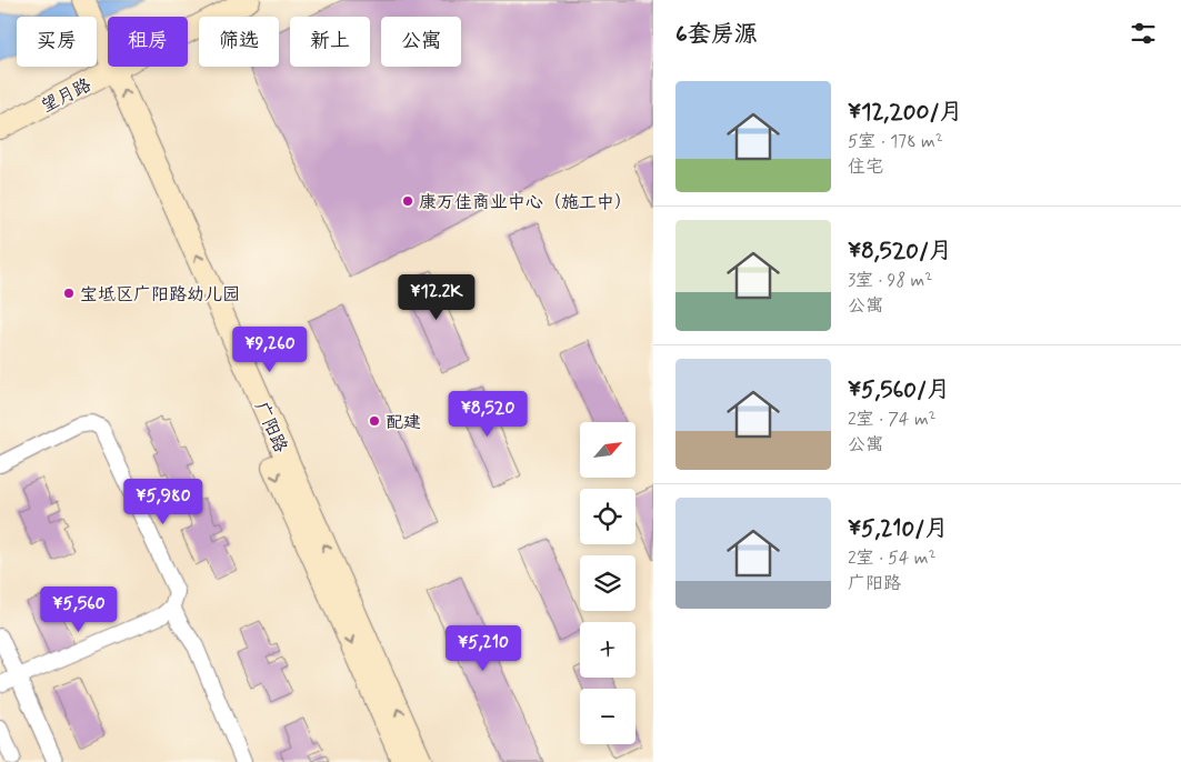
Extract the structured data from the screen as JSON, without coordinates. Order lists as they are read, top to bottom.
{
  "streets": {
    "street": ["望月路", "广阳路"]
  },
  "crossings": [
    ["望月路", "广阳路"]
  ],
  "places": ["康万佳商业中心（施工中）", "宝坻区广阳路幼儿园", "配建"],
  "north": "top right",
  "page": {
    "heading": "6套房源",
    "chip": [
      "买房",
      "租房",
      "筛选",
      "新上",
      "公寓"
    ],
    "list": [
      {
        "name": "¥12,200/月",
        "note": "5室 · 178 m² · 住宅"
      },
      {
        "name": "¥8,520/月",
        "note": "3室 · 98 m² · 公寓"
      },
      {
        "name": "¥5,560/月",
        "note": "2室 · 74 m² · 公寓"
      },
      {
        "name": "¥5,210/月",
        "note": "2室 · 54 m² · 广阳路"
      }
    ],
    "price": [
      "¥12.2K",
      "¥9,260",
      "¥8,520",
      "¥5,980",
      "¥5,560",
      "¥5,210"
    ],
    "map_buttons": ["+", "−"]
  }
}
